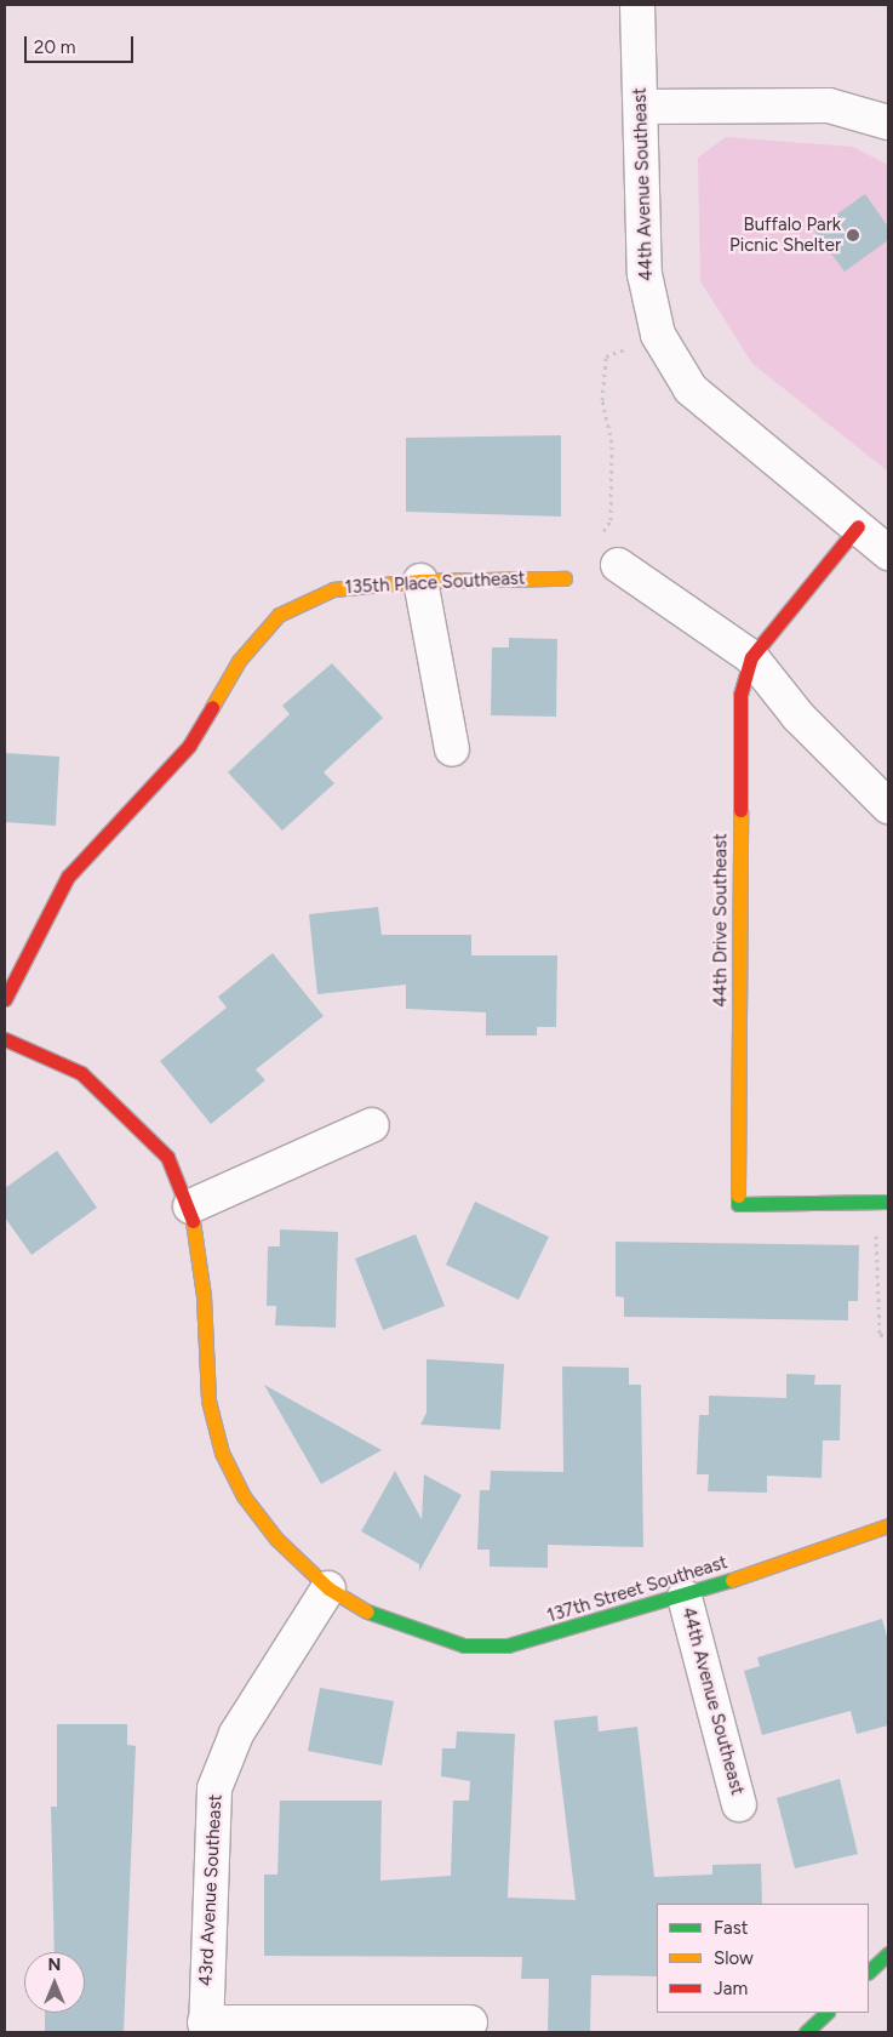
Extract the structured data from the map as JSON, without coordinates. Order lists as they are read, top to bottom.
{
  "streets": {
    "street": [
      "44th Avenue Southeast",
      "135th Place Southeast",
      "44th Drive Southeast",
      "137th Street Southeast",
      "43rd Avenue Southeast"
    ]
  },
  "crossings": [
    ["44th Avenue Southeast", "44th Drive Southeast"],
    ["44th Avenue Southeast", "137th Street Southeast"],
    ["137th Street Southeast", "43rd Avenue Southeast"]
  ],
  "places": ["Buffalo Park Picnic Shelter"],
  "legend": ["Fast", "Slow", "Jam"],
  "scale_bar": "20 m",
  "north": "top"
}
